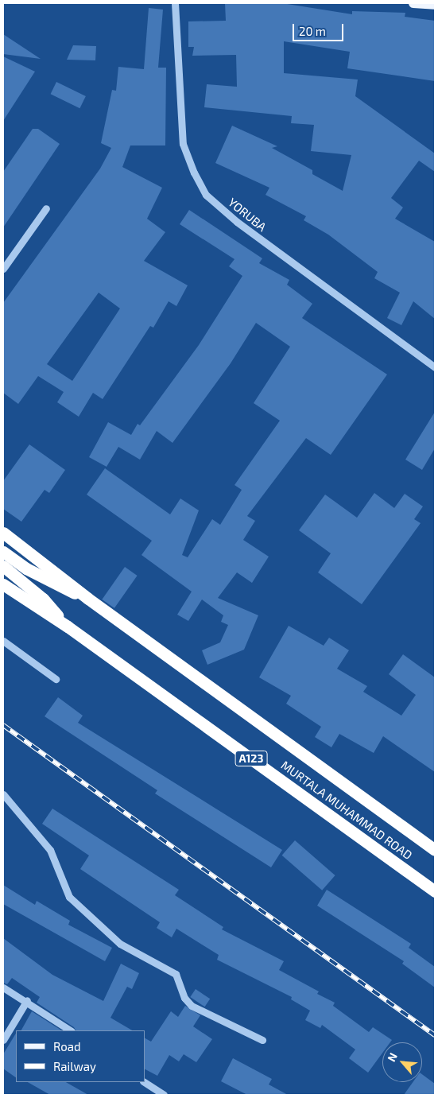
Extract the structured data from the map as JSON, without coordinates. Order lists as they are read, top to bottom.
{
  "streets": {
    "highway": ["A123", "MURTALA MUHAMMAD ROAD"],
    "street": ["YORUBA"]
  },
  "legend": ["Road", "Railway"],
  "scale_bar": "20 m",
  "north": "top left"
}
